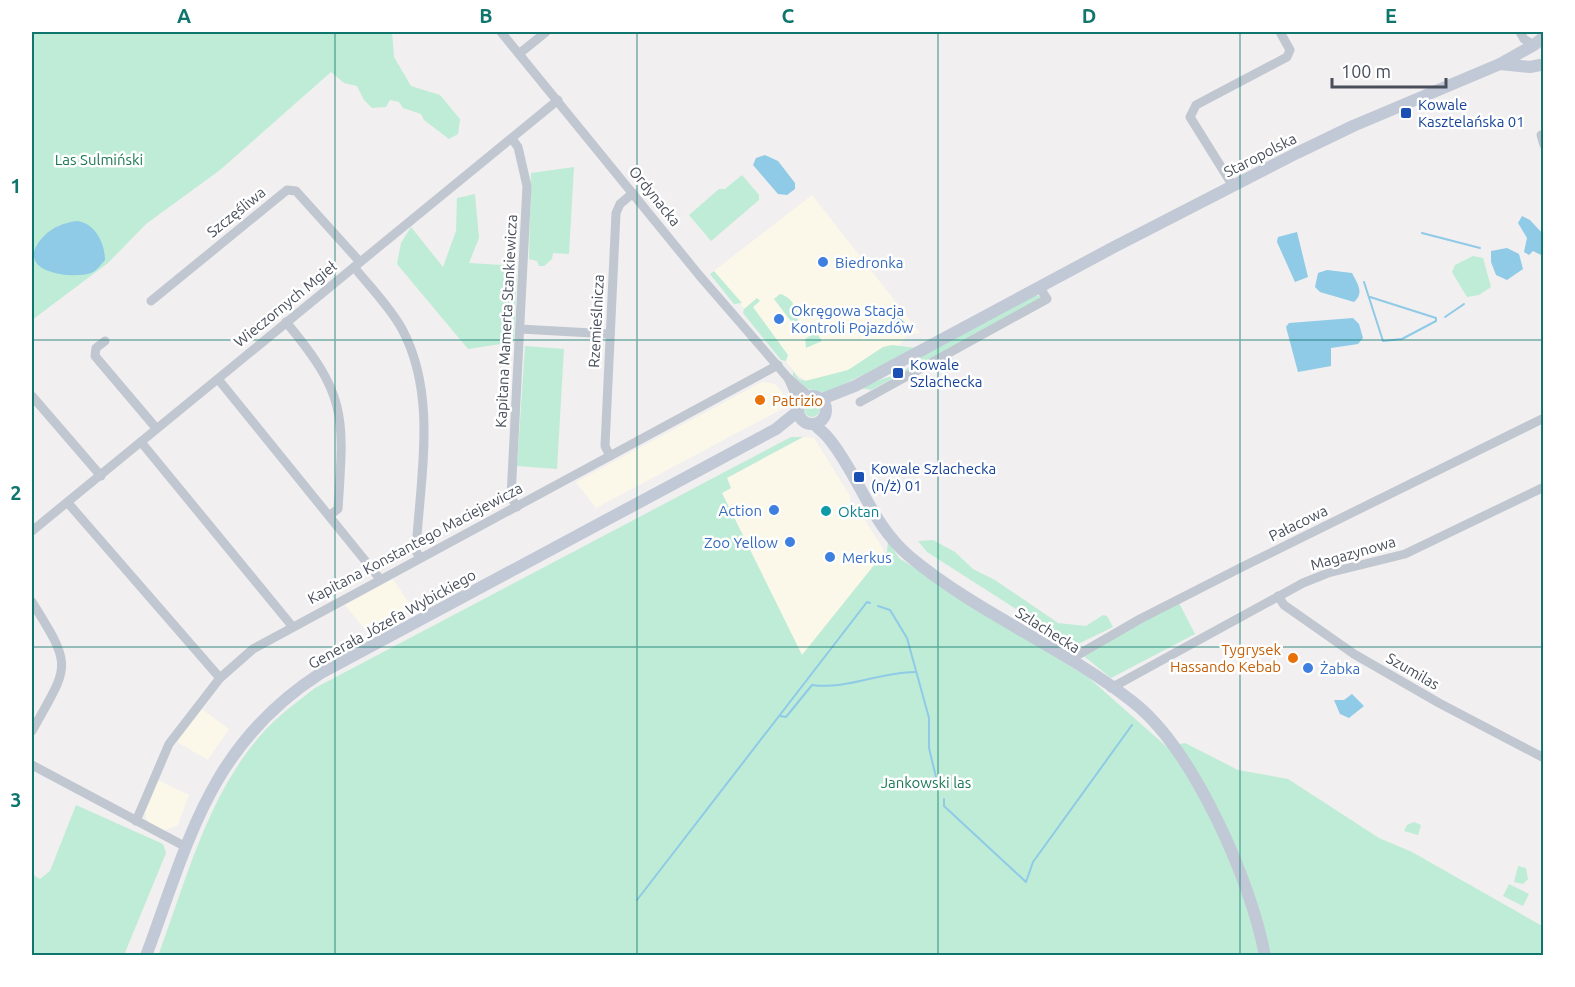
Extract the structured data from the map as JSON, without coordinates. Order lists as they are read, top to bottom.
{
  "streets": {
    "main road": ["Staropolska", "Generała Józefa Wybickiego", "Szlachecka"],
    "street": [
      "Ordynacka",
      "Szczęśliwa",
      "Wieczornych Mgieł",
      "Kapitana Mamerta Stankiewicza",
      "Rzemieślnicza",
      "Pałacowa",
      "Kapitana Konstantego Maciejewicza",
      "Magazynowa",
      "Szumilas"
    ]
  },
  "crossings": [
    ["Staropolska", "Ordynacka"],
    ["Staropolska", "Generała Józefa Wybickiego"],
    ["Staropolska", "Szlachecka"],
    ["Ordynacka", "Wieczornych Mgieł"],
    ["Ordynacka", "Rzemieślnicza"],
    ["Ordynacka", "Kapitana Konstantego Maciejewicza"],
    ["Ordynacka", "Generała Józefa Wybickiego"],
    ["Ordynacka", "Szlachecka"],
    ["Szczęśliwa", "Wieczornych Mgieł"],
    ["Szczęśliwa", "Kapitana Konstantego Maciejewicza"],
    ["Wieczornych Mgieł", "Kapitana Mamerta Stankiewicza"],
    ["Kapitana Mamerta Stankiewicza", "Kapitana Konstantego Maciejewicza"],
    ["Rzemieślnicza", "Kapitana Konstantego Maciejewicza"],
    ["Pałacowa", "Szlachecka"],
    ["Magazynowa", "Szlachecka"],
    ["Magazynowa", "Szumilas"],
    ["Generała Józefa Wybickiego", "Szlachecka"]
  ],
  "parks": ["Las Sulmiński", "Jankowski las"],
  "places": {
    "transit": ["Kowale Kasztelańska 01", "Kowale Szlachecka", "Kowale Szlachecka (n/ż) 01"],
    "other": [
      "Biedronka",
      "Okręgowa Stacja Kontroli Pojazdów",
      "Patrizio",
      "Action",
      "Oktan",
      "Zoo Yellow",
      "Merkus",
      "Tygrysek Hassando Kebab",
      "Żabka"
    ]
  },
  "scale_bar": "100 m",
  "grid": {
    "columns": [
      "A",
      "B",
      "C",
      "D",
      "E"
    ],
    "rows": ["1", "2", "3"]
  }
}
